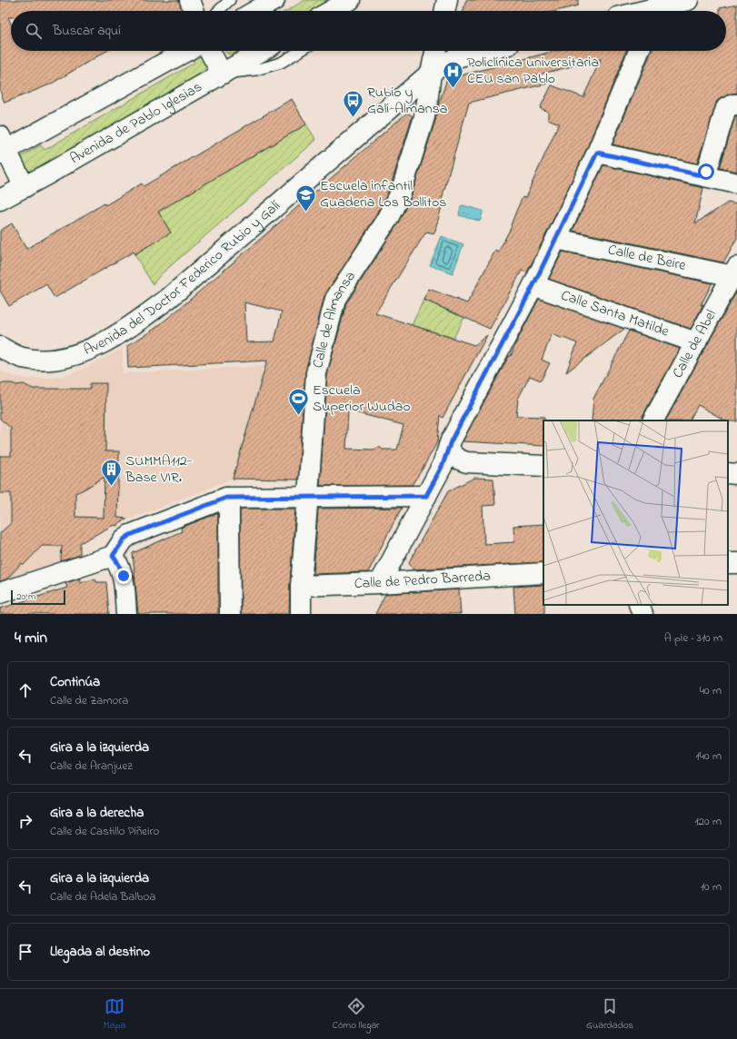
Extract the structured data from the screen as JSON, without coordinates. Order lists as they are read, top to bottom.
{
  "streets": {
    "street": [
      "Avenida de Pablo Iglesias",
      "Calle de Beire",
      "Avenida del Doctor Federico Rubio y Galí",
      "Calle Santa Matilde",
      "Calle de Almansa",
      "Calle de Abel",
      "Calle de Pedro Barreda"
    ]
  },
  "crossings": [
    ["Calle de Beire", "Calle de Abel"],
    ["Avenida del Doctor Federico Rubio y Galí", "Calle de Almansa"],
    ["Calle Santa Matilde", "Calle de Abel"],
    ["Calle de Almansa", "Calle de Pedro Barreda"]
  ],
  "places": {
    "hospital": ["Policlínica universitaria CEU san Pablo"],
    "bus stop": ["Rubio y Galí-Almansa"],
    "school or university": ["Escuela infantil Guaderia Los Bollitos"],
    "sports": ["Escuela Superior Wudao"],
    "building": ["SUMMA112- Base VIR."]
  },
  "scale_bar": "20 m",
  "page": {
    "search": "Buscar aquí",
    "scale": "20 m",
    "heading": ["4 min", "A pie · 310 m"],
    "list": [
      ["Continúa", "Calle de Zamora", "40 m"],
      ["Gira a la izquierda", "Calle de Aranjuez", "140 m"],
      ["Gira a la derecha", "Calle de Castillo Piñeiro", "120 m"],
      ["Gira a la izquierda", "Calle de Adela Balboa", "10 m"],
      "Llegada al destino"
    ],
    "nav": ["Mapa", "Cómo llegar", "Guardados"]
  }
}
